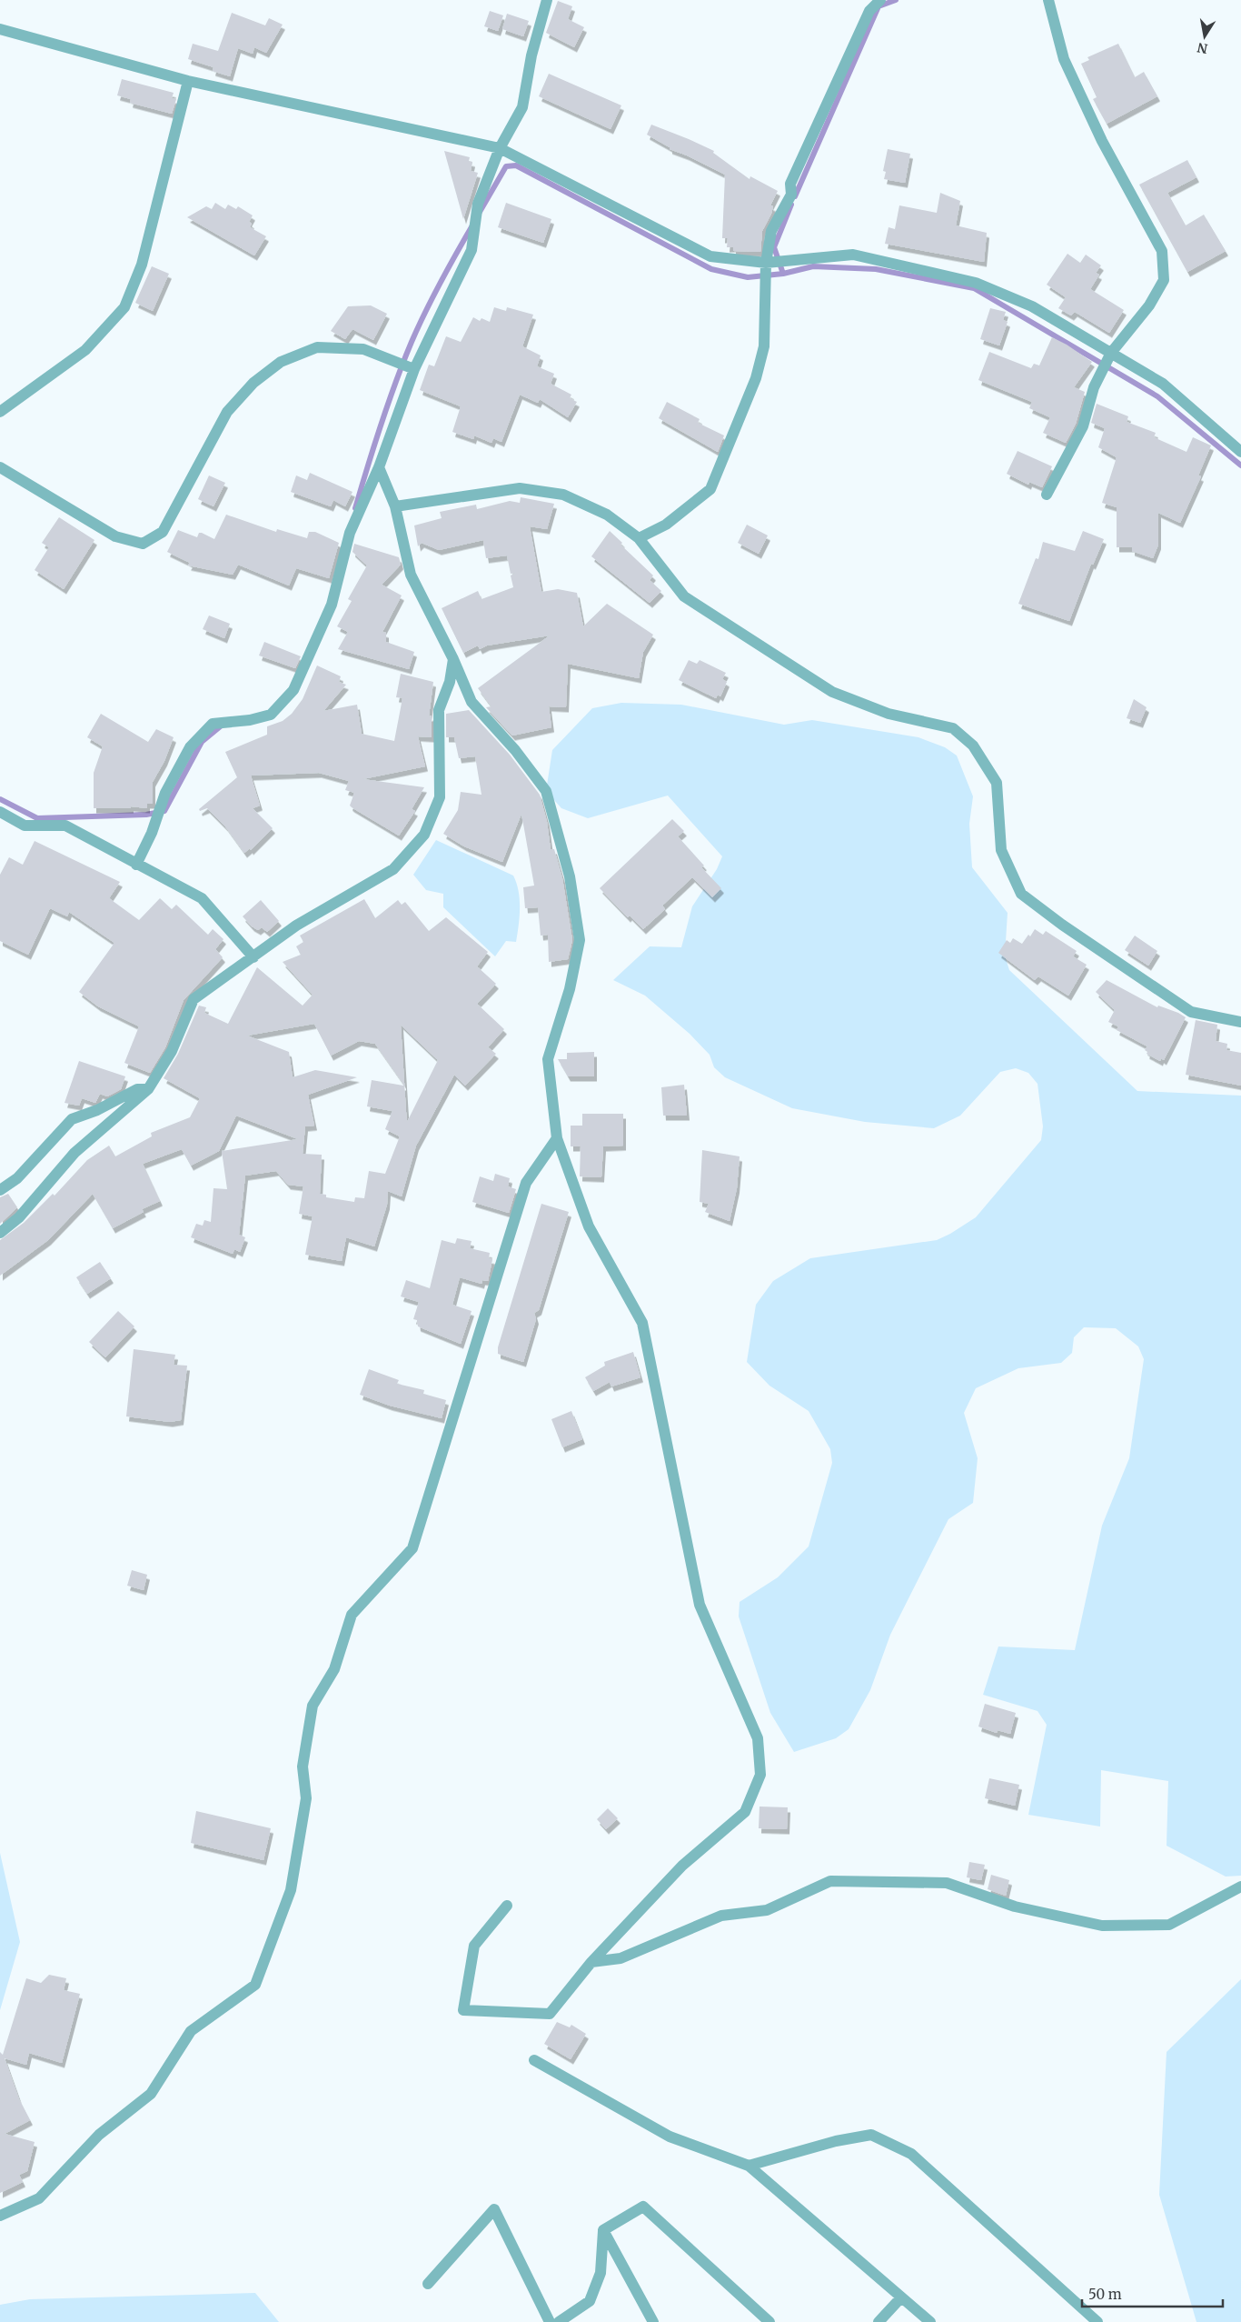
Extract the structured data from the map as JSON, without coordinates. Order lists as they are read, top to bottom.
{
  "scale_bar": "50 m",
  "north": "bottom"
}
